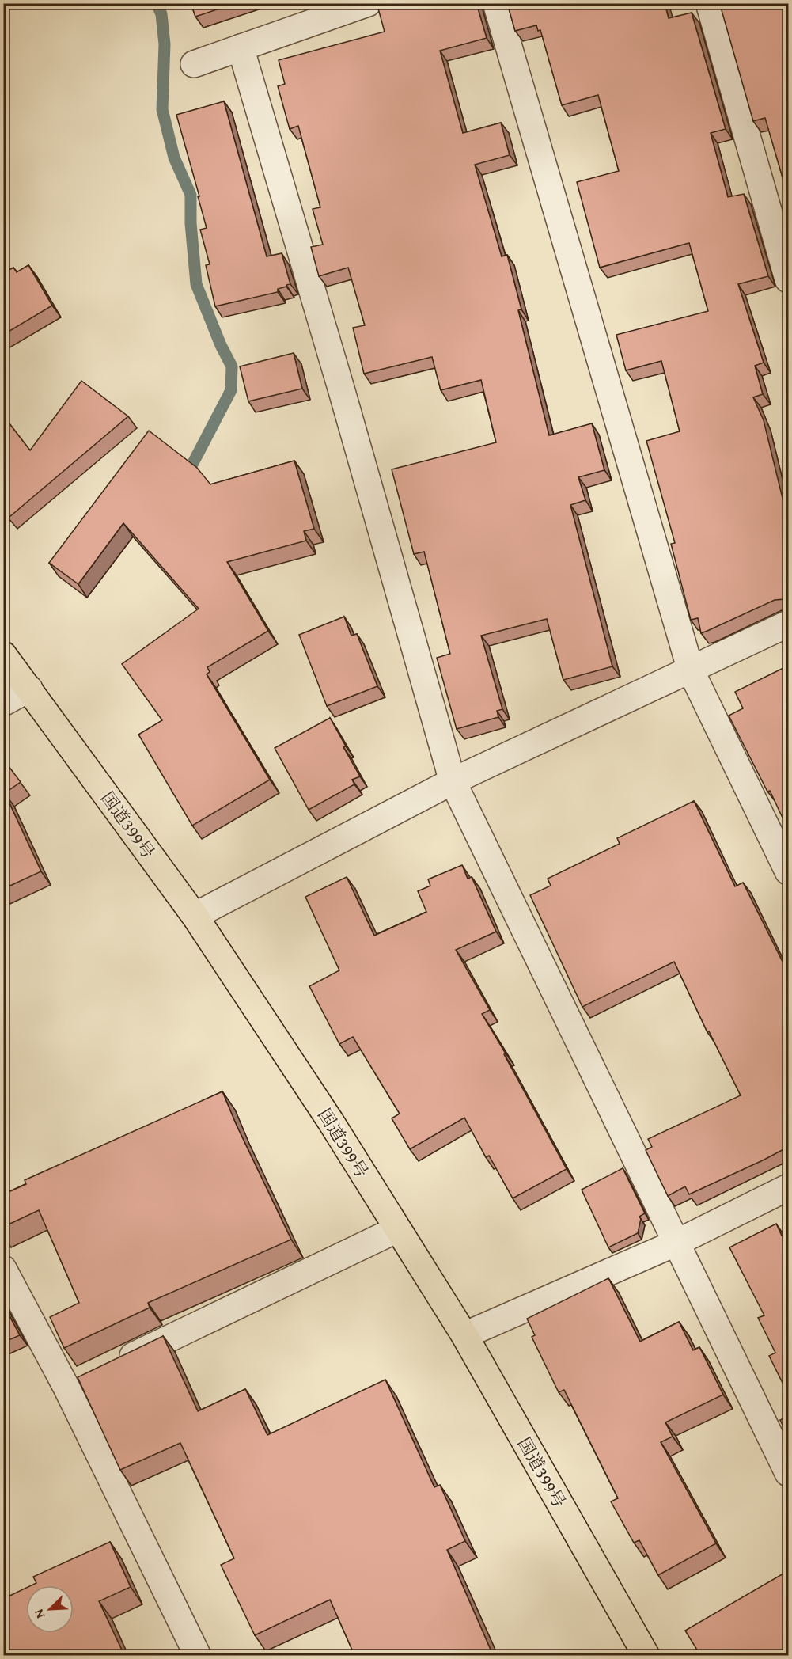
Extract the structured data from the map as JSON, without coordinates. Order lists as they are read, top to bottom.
{
  "streets": {
    "highway": ["国道399号"]
  },
  "north": "bottom left"
}
